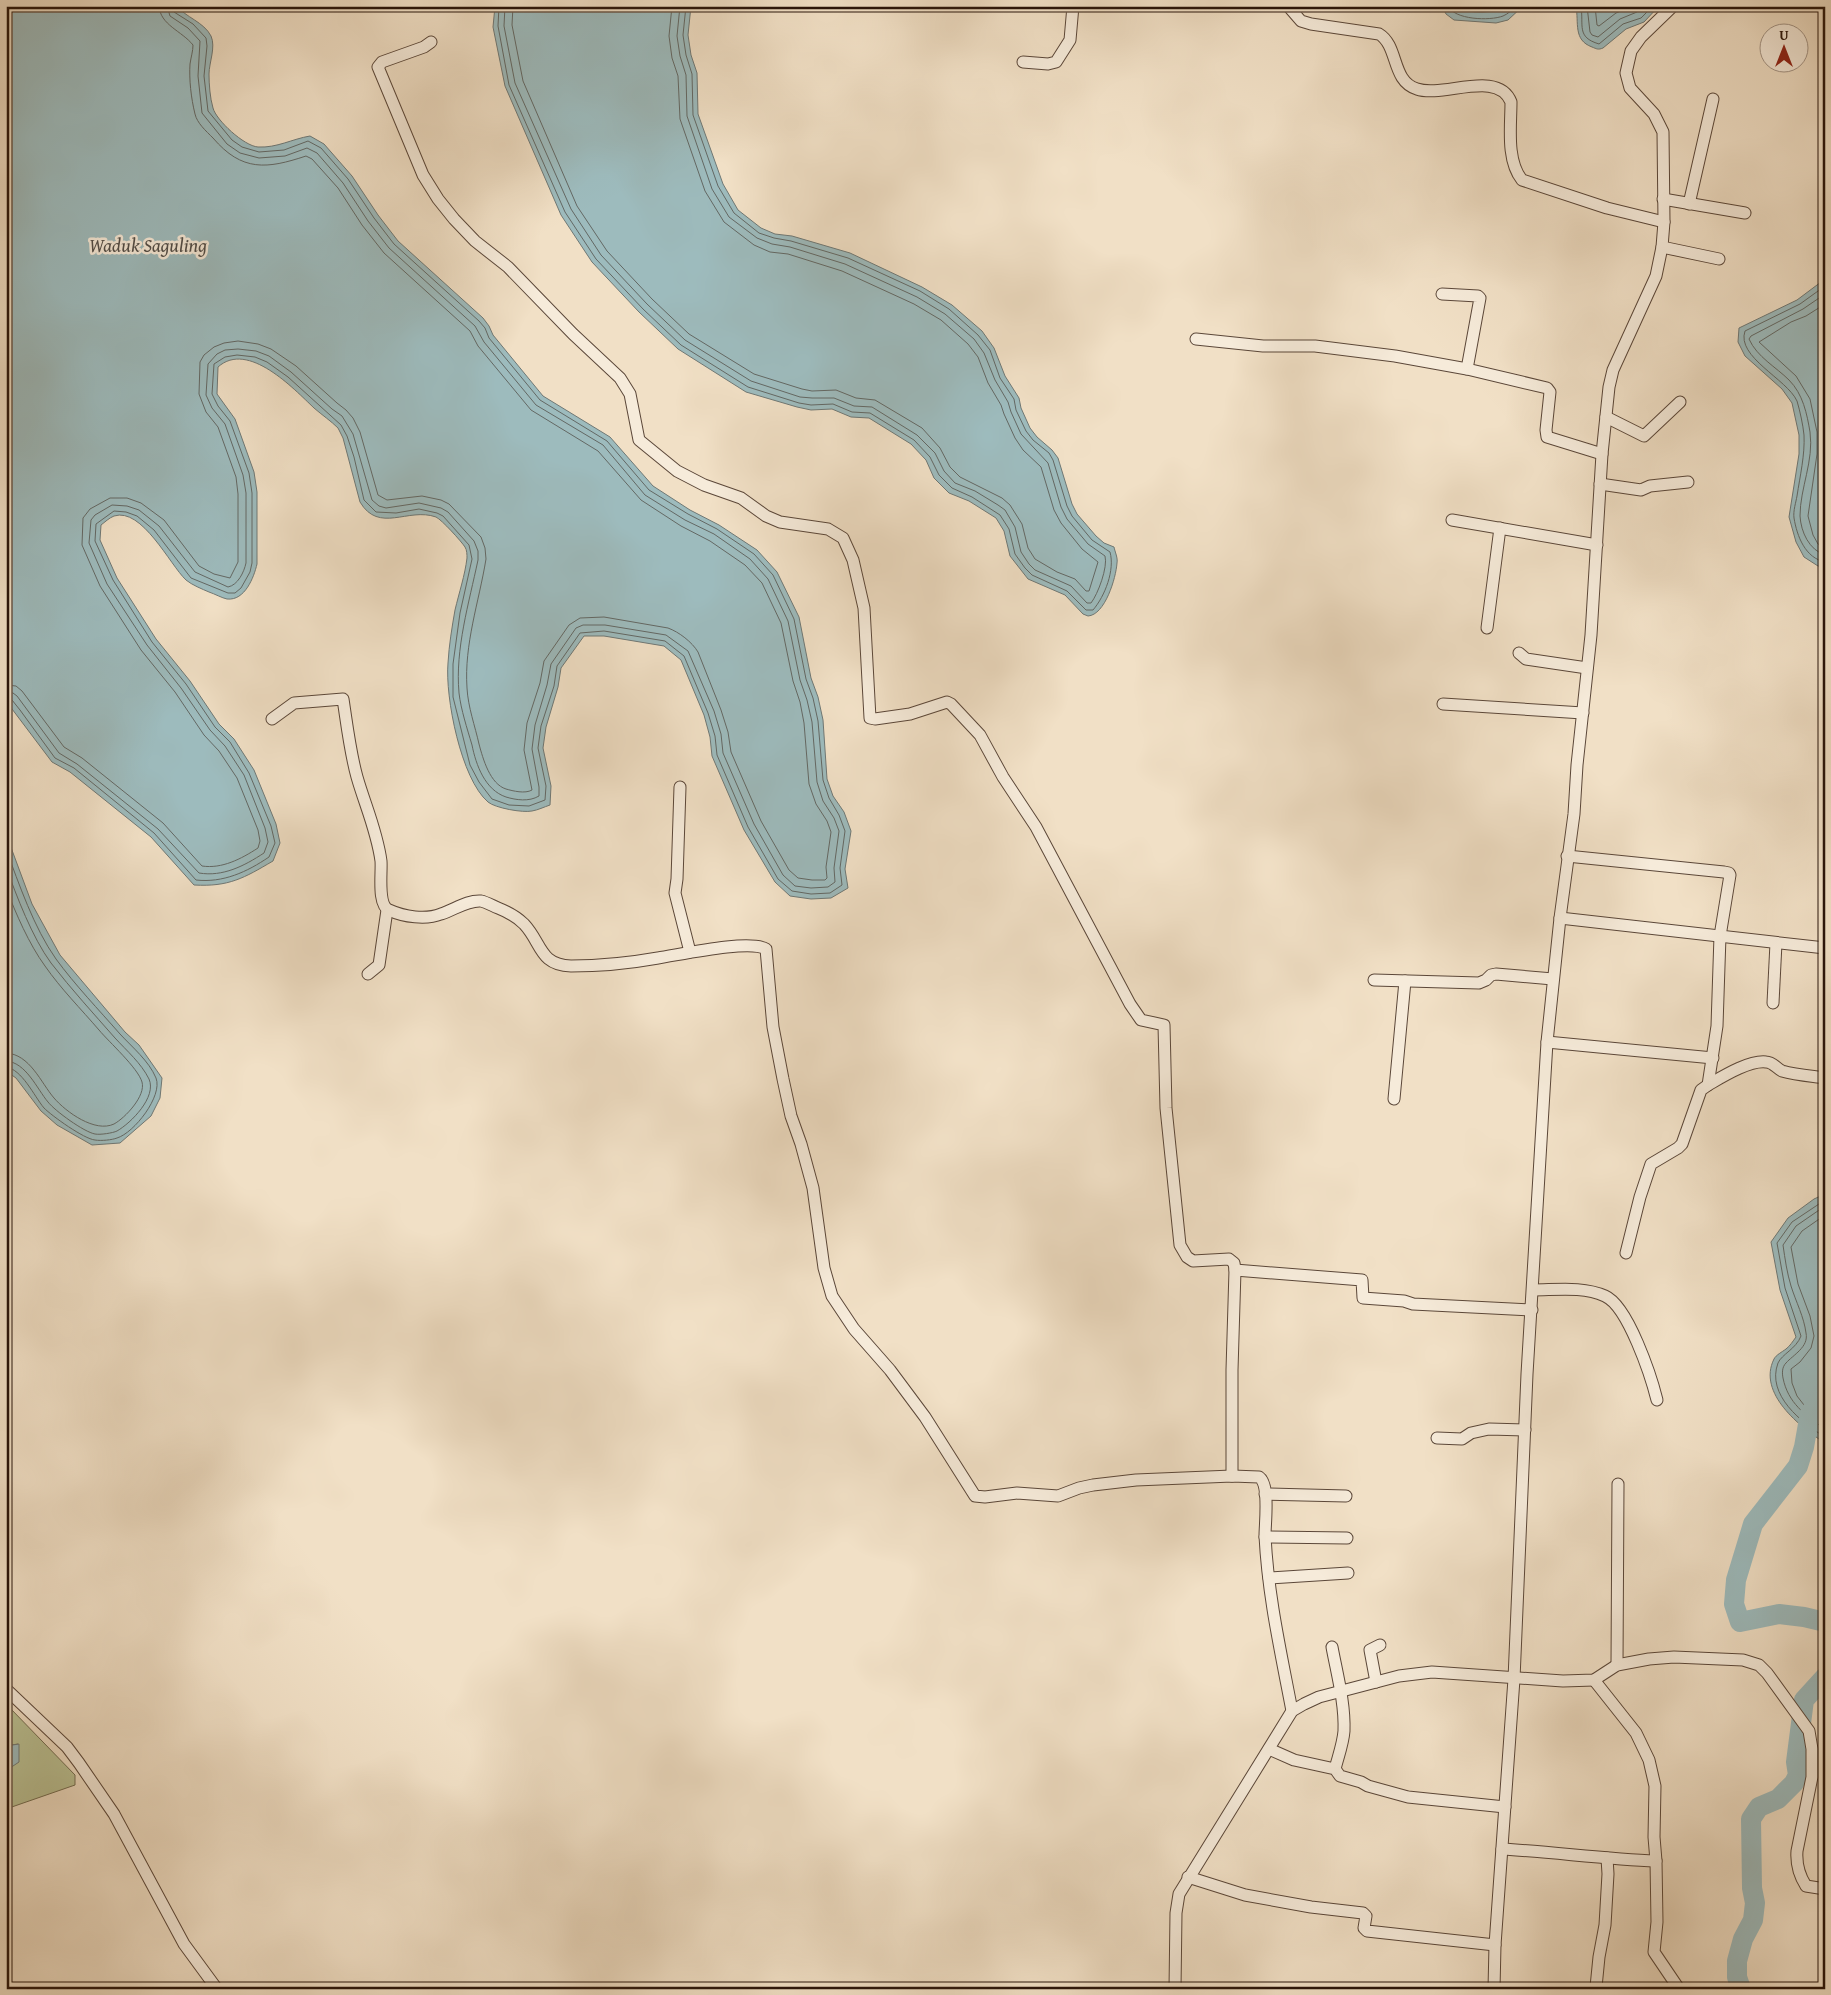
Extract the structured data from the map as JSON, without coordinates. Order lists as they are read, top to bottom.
{
  "water": ["Waduk Saguling"],
  "north": "top"
}
